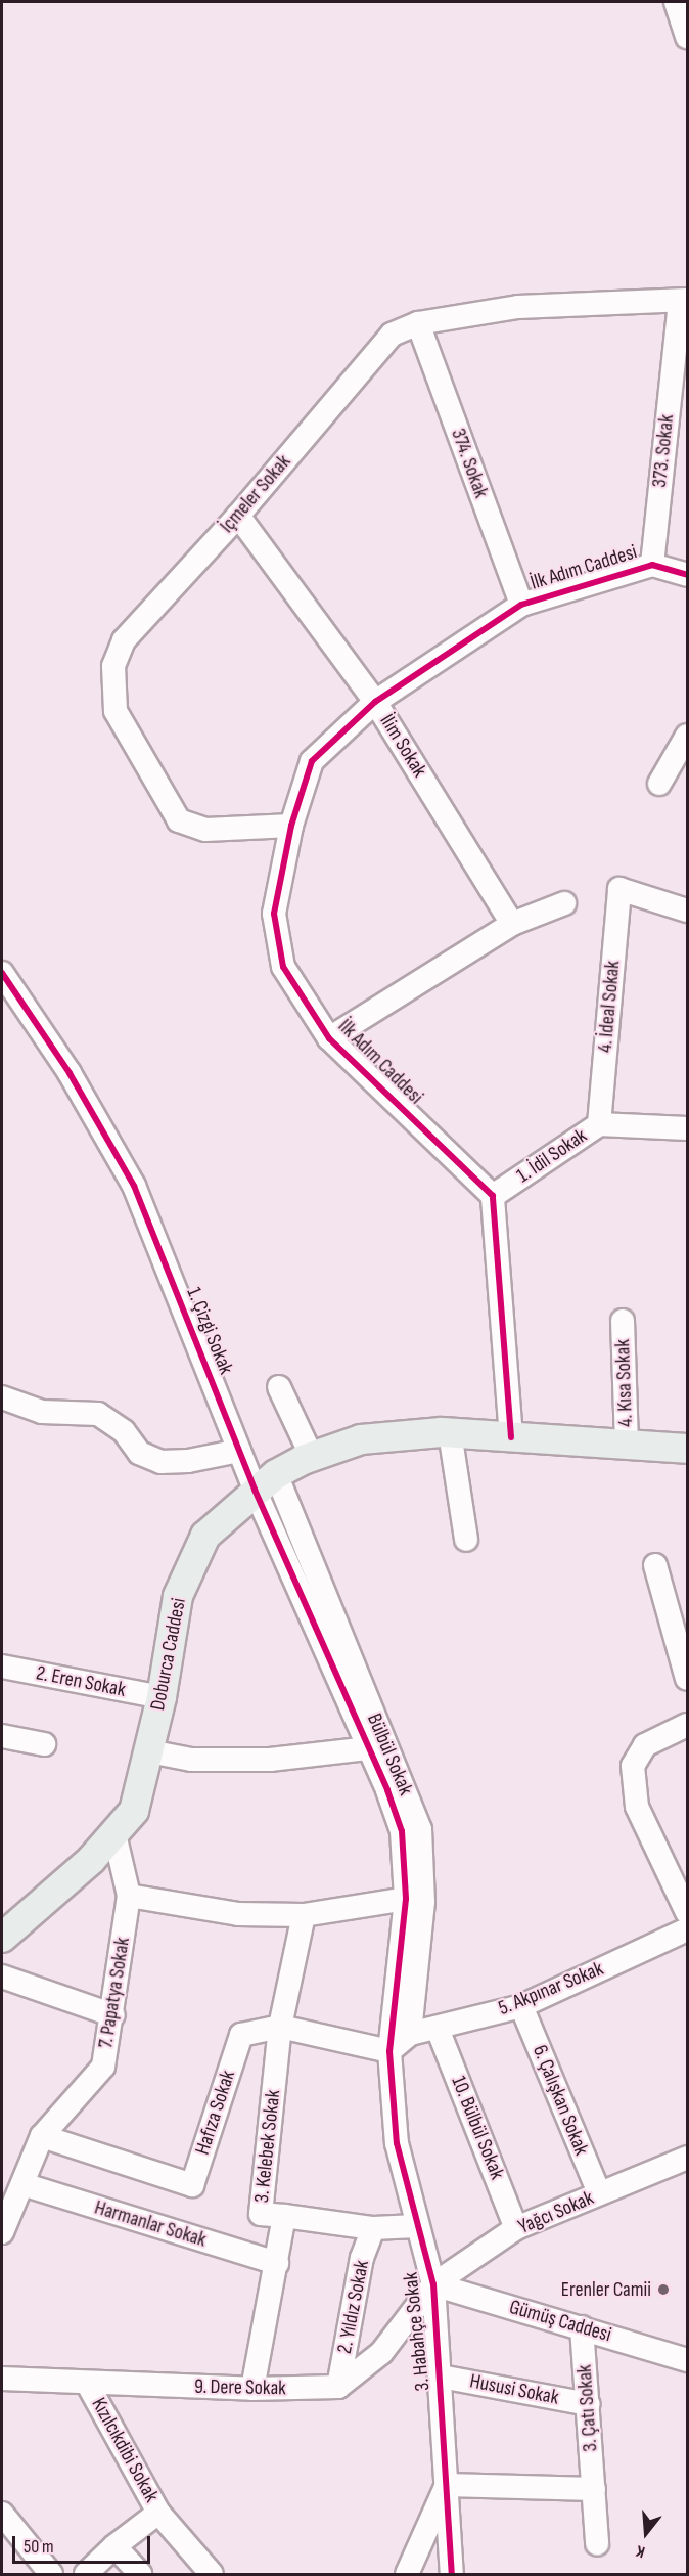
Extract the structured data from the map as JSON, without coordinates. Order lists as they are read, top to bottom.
{
  "streets": {
    "main road": ["Doburca Caddesi"],
    "street": [
      "373. Sokak",
      "374. Sokak",
      "İçmeler Sokak",
      "İlk Adım Caddesi",
      "İlim Sokak",
      "4. İdeal Sokak",
      "1. İdil Sokak",
      "1. Çizgi Sokak",
      "4. Kısa Sokak",
      "2. Eren Sokak",
      "Bülbül Sokak",
      "5. Akpınar Sokak",
      "7. Papatya Sokak",
      "6. Çalışkan Sokak",
      "Hafıza Sokak",
      "10. Bülbül Sokak",
      "3. Kelebek Sokak",
      "Yağcı Sokak",
      "Harmanlar Sokak",
      "2. Yıldız Sokak",
      "Gümüş Caddesi",
      "3. Habahçe Sokak",
      "9. Dere Sokak",
      "Hususi Sokak",
      "3. Çatı Sokak",
      "Kızılcıkdibi Sokak"
    ]
  },
  "crossings": [
    ["373. Sokak", "İçmeler Sokak"],
    ["373. Sokak", "İlk Adım Caddesi"],
    ["374. Sokak", "İçmeler Sokak"],
    ["374. Sokak", "İlk Adım Caddesi"],
    ["İçmeler Sokak", "İlk Adım Caddesi"],
    ["İçmeler Sokak", "İlim Sokak"],
    ["İlk Adım Caddesi", "İlim Sokak"],
    ["İlk Adım Caddesi", "1. İdil Sokak"],
    ["4. İdeal Sokak", "1. İdil Sokak"],
    ["1. Çizgi Sokak", "Doburca Caddesi"],
    ["1. Çizgi Sokak", "Bülbül Sokak"],
    ["4. Kısa Sokak", "Doburca Caddesi"],
    ["Doburca Caddesi", "2. Eren Sokak"],
    ["Doburca Caddesi", "Bülbül Sokak"],
    ["Doburca Caddesi", "7. Papatya Sokak"],
    ["Bülbül Sokak", "5. Akpınar Sokak"],
    ["Bülbül Sokak", "3. Habahçe Sokak"],
    ["5. Akpınar Sokak", "6. Çalışkan Sokak"],
    ["5. Akpınar Sokak", "10. Bülbül Sokak"],
    ["7. Papatya Sokak", "Hafıza Sokak"],
    ["7. Papatya Sokak", "Harmanlar Sokak"],
    ["6. Çalışkan Sokak", "Yağcı Sokak"],
    ["Hafıza Sokak", "3. Kelebek Sokak"],
    ["10. Bülbül Sokak", "Yağcı Sokak"],
    ["3. Kelebek Sokak", "Harmanlar Sokak"],
    ["3. Kelebek Sokak", "9. Dere Sokak"],
    ["Yağcı Sokak", "Gümüş Caddesi"],
    ["Yağcı Sokak", "3. Habahçe Sokak"],
    ["2. Yıldız Sokak", "9. Dere Sokak"],
    ["Gümüş Caddesi", "3. Habahçe Sokak"],
    ["Gümüş Caddesi", "3. Çatı Sokak"],
    ["3. Habahçe Sokak", "Hususi Sokak"],
    ["9. Dere Sokak", "Kızılcıkdibi Sokak"],
    ["Hususi Sokak", "3. Çatı Sokak"]
  ],
  "places": ["Erenler Camii"],
  "scale_bar": "50 m",
  "north": "bottom"
}
